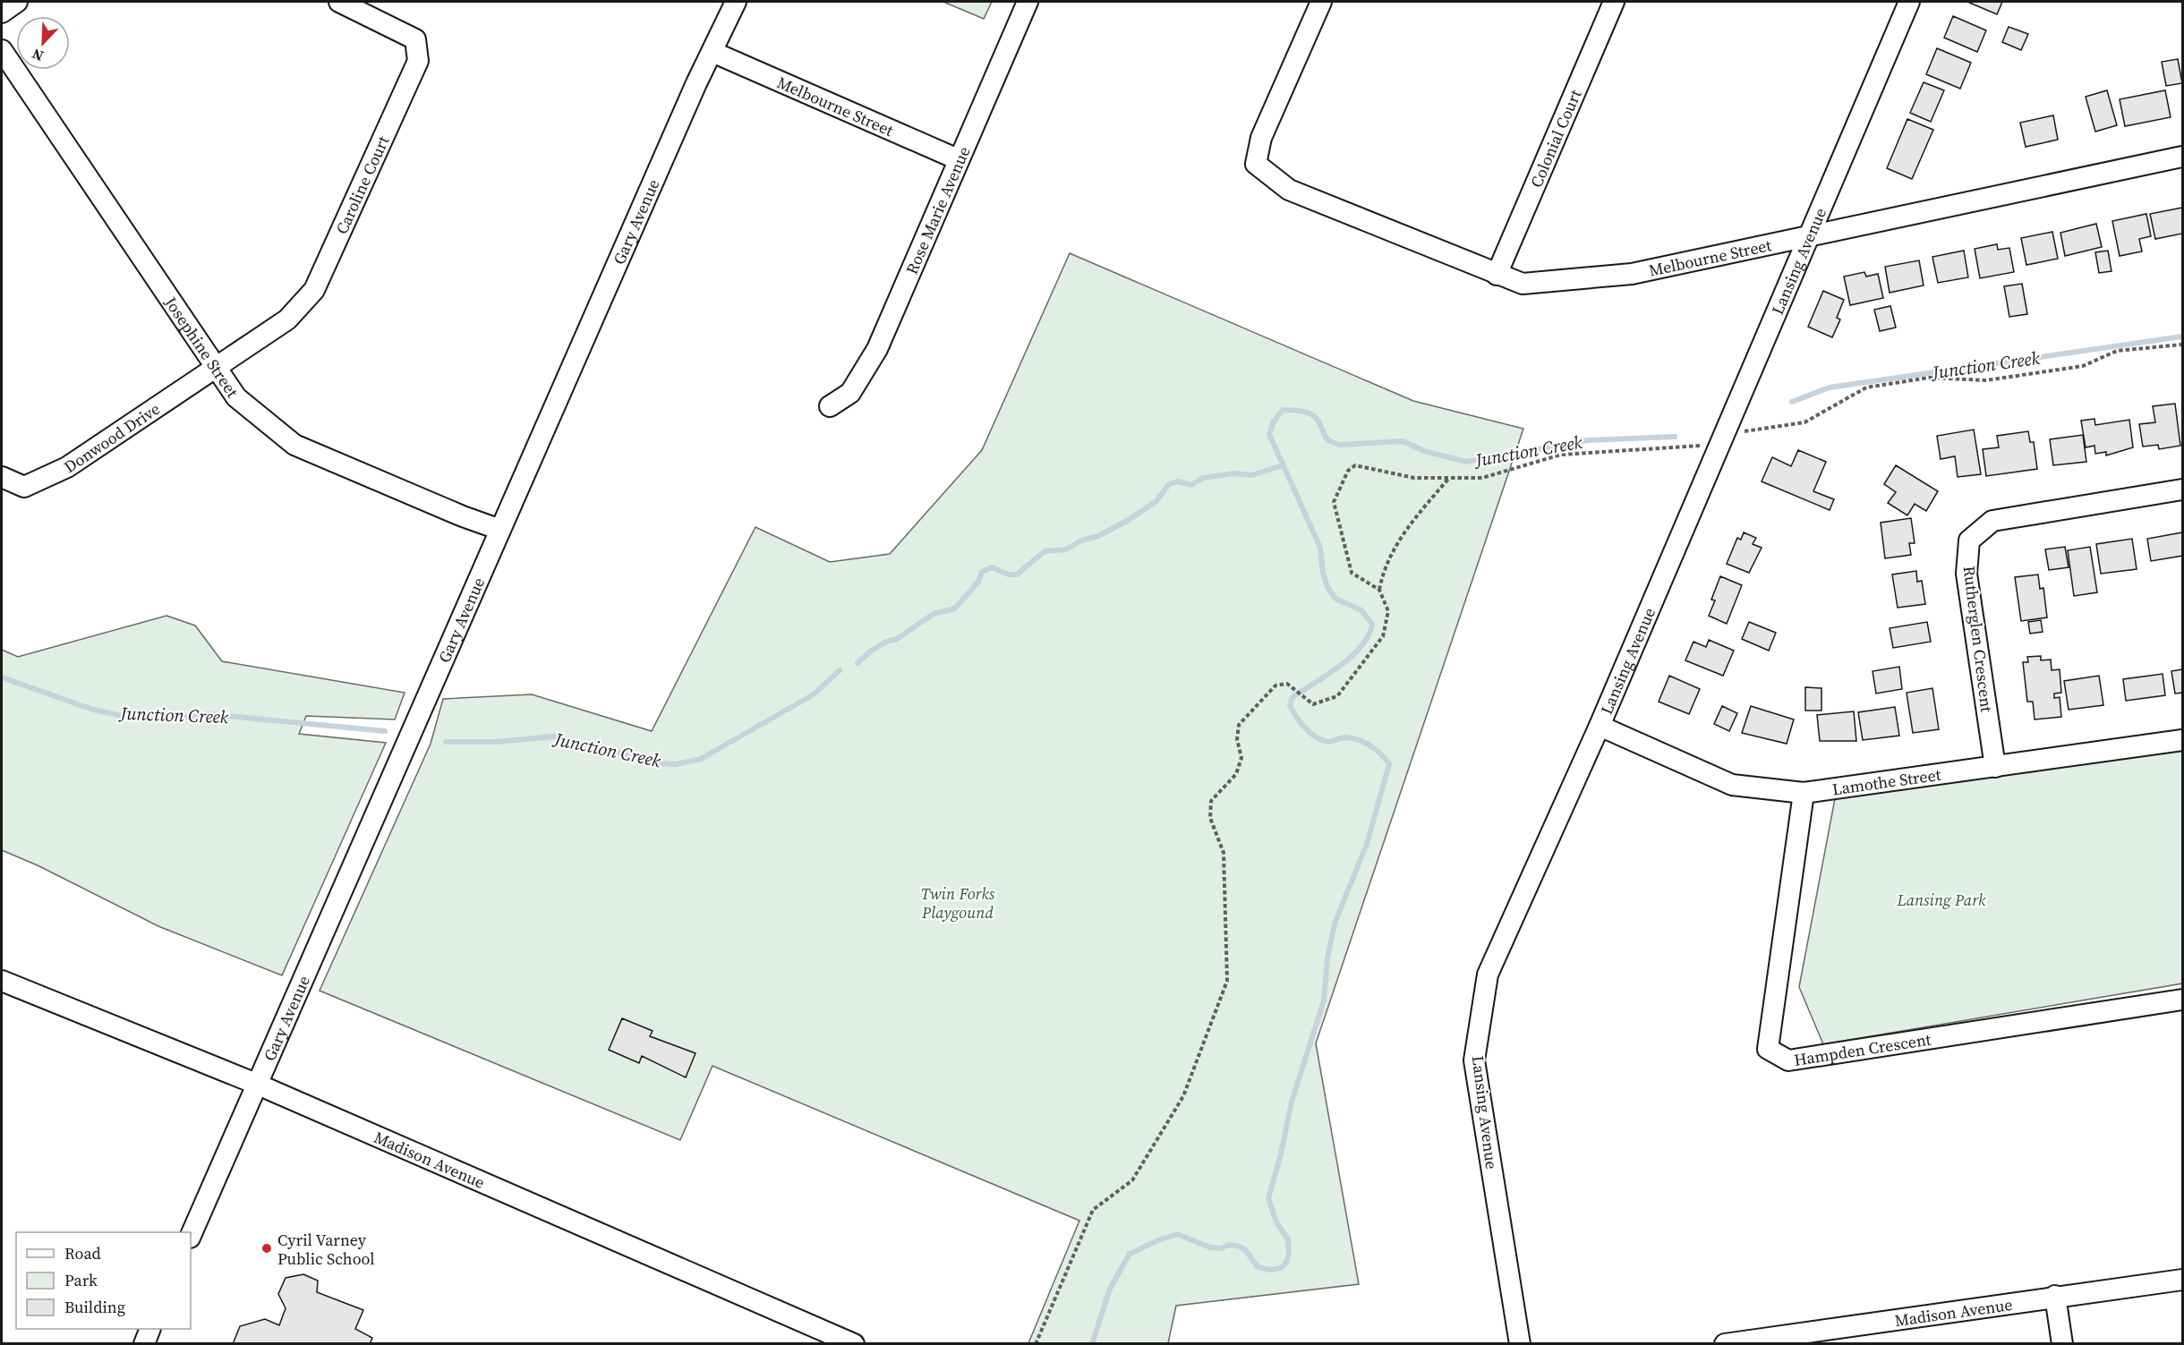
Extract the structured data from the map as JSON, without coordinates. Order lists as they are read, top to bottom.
{
  "streets": {
    "street": [
      "Melbourne Street",
      "Colonial Court",
      "Caroline Court",
      "Rose Marie Avenue",
      "Gary Avenue",
      "Lansing Avenue",
      "Josephine Street",
      "Donwood Drive",
      "Rutherglen Crescent",
      "Lamothe Street",
      "Hampden Crescent",
      "Madison Avenue"
    ]
  },
  "crossings": [
    ["Melbourne Street", "Colonial Court"],
    ["Melbourne Street", "Rose Marie Avenue"],
    ["Melbourne Street", "Gary Avenue"],
    ["Melbourne Street", "Lansing Avenue"],
    ["Caroline Court", "Josephine Street"],
    ["Caroline Court", "Donwood Drive"],
    ["Gary Avenue", "Josephine Street"],
    ["Gary Avenue", "Madison Avenue"],
    ["Lansing Avenue", "Lamothe Street"],
    ["Josephine Street", "Donwood Drive"],
    ["Rutherglen Crescent", "Lamothe Street"],
    ["Lamothe Street", "Hampden Crescent"]
  ],
  "water": ["Junction Creek"],
  "parks": ["Twin Forks Playgound", "Lansing Park"],
  "places": ["Cyril Varney Public School"],
  "legend": ["Road", "Park", "Building"],
  "north": "bottom left"
}
